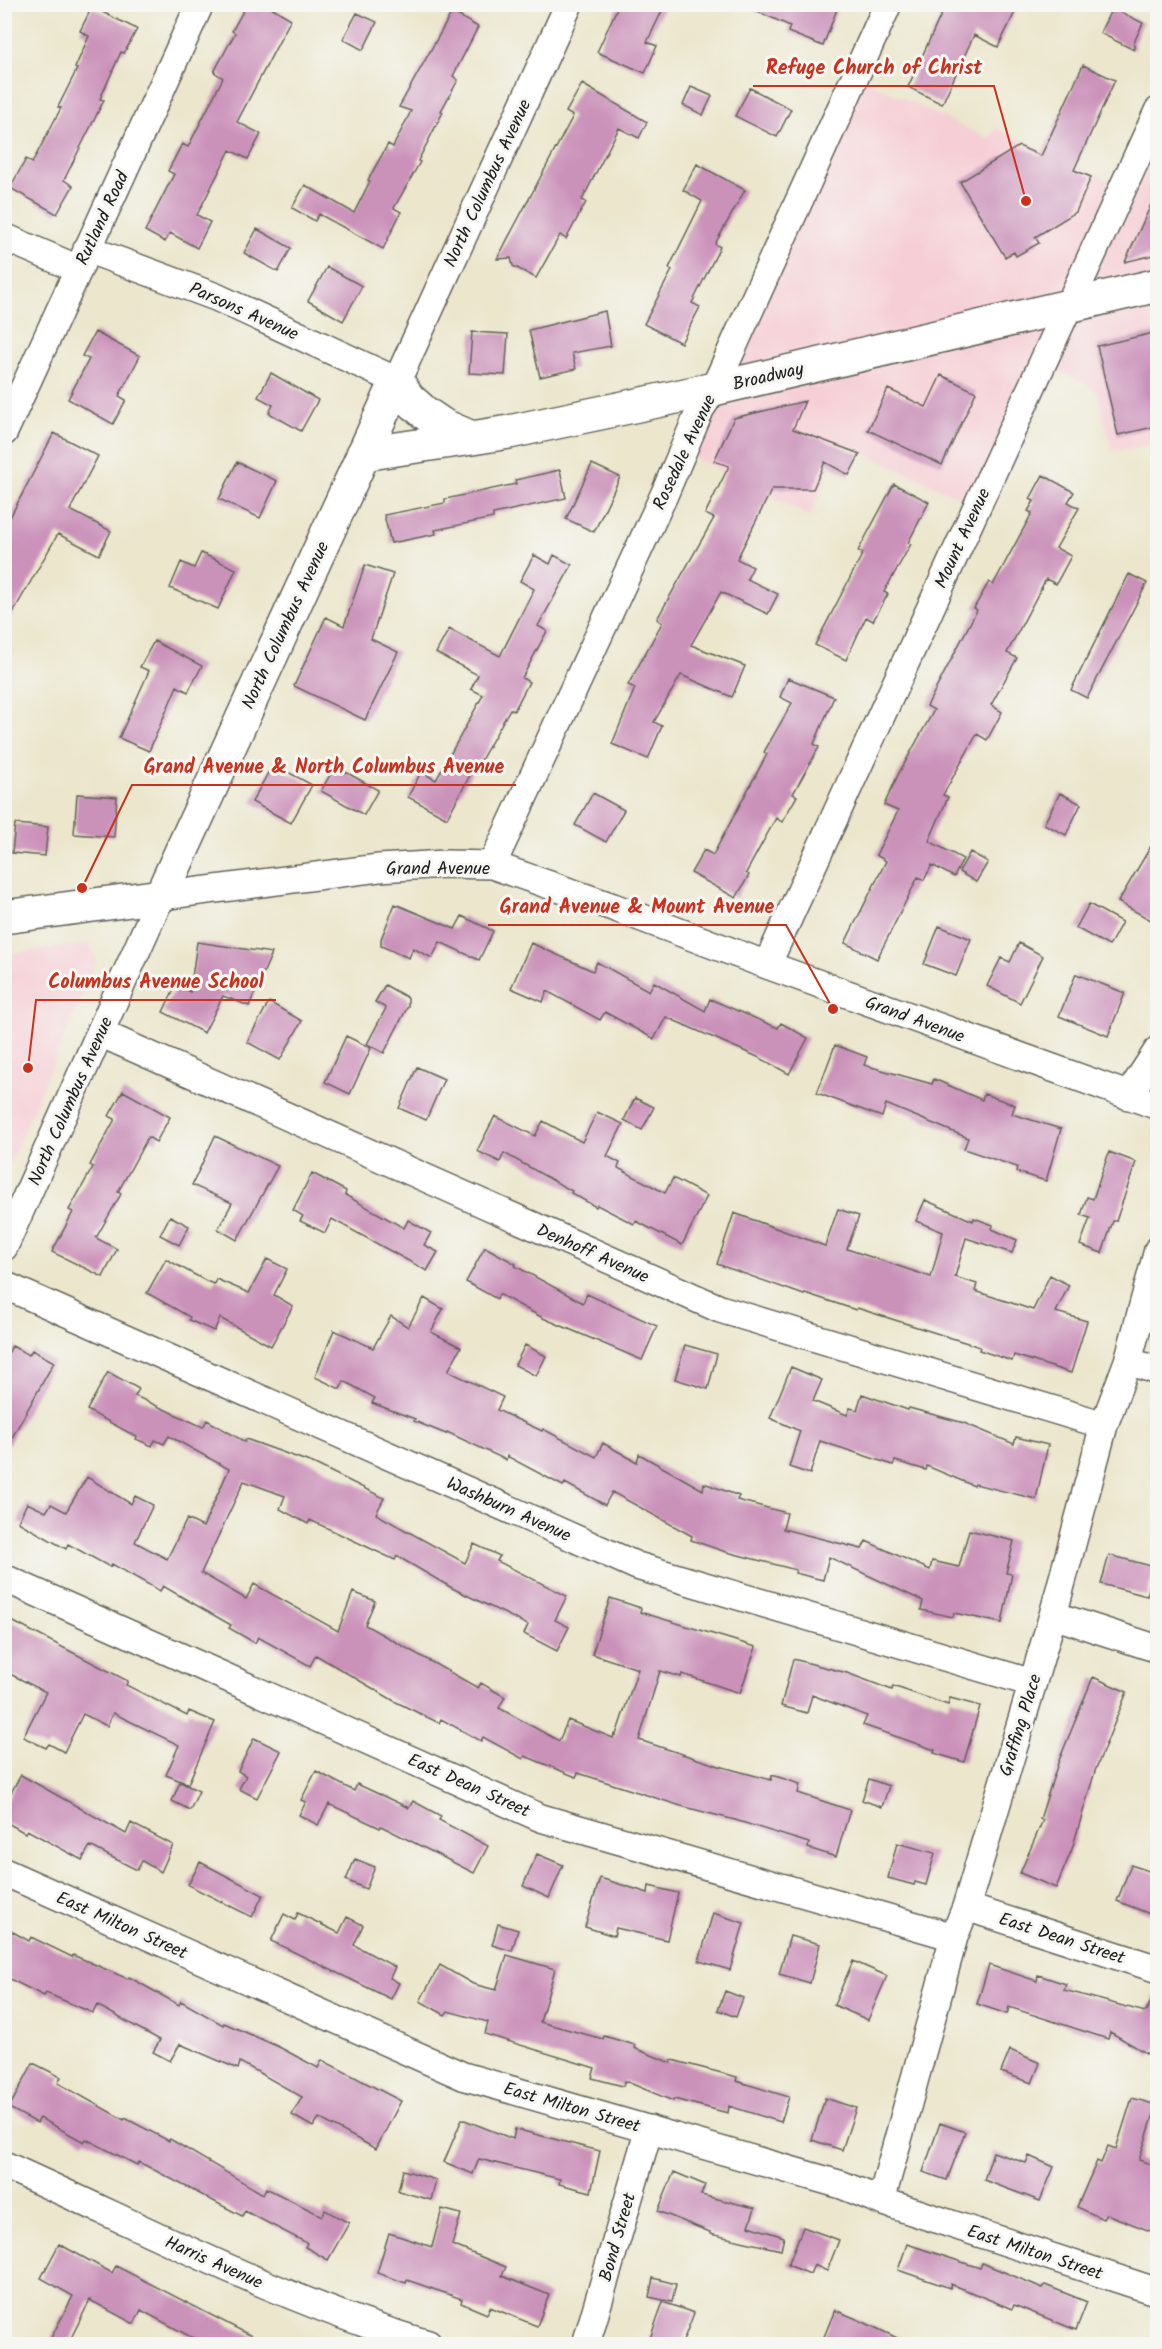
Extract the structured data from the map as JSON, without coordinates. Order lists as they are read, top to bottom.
{
  "streets": {
    "street": [
      "North Columbus Avenue",
      "Rutland Road",
      "Parsons Avenue",
      "Broadway",
      "Rosedale Avenue",
      "Mount Avenue",
      "Grand Avenue",
      "Denhoff Avenue",
      "Washburn Avenue",
      "Graffing Place",
      "East Dean Street",
      "East Milton Street",
      "Bond Street",
      "Harris Avenue"
    ]
  },
  "crossings": [
    ["North Columbus Avenue", "Parsons Avenue"],
    ["North Columbus Avenue", "Broadway"],
    ["North Columbus Avenue", "Grand Avenue"],
    ["North Columbus Avenue", "Denhoff Avenue"],
    ["Rutland Road", "Parsons Avenue"],
    ["Broadway", "Rosedale Avenue"],
    ["Broadway", "Mount Avenue"],
    ["Rosedale Avenue", "Grand Avenue"],
    ["Mount Avenue", "Grand Avenue"],
    ["Denhoff Avenue", "Graffing Place"],
    ["Washburn Avenue", "Graffing Place"],
    ["Graffing Place", "East Dean Street"],
    ["Graffing Place", "East Milton Street"],
    ["East Milton Street", "Bond Street"]
  ],
  "places": [
    "Refuge Church of Christ",
    "Grand Avenue & North Columbus Avenue",
    "Grand Avenue & Mount Avenue",
    "Columbus Avenue School"
  ]
}
